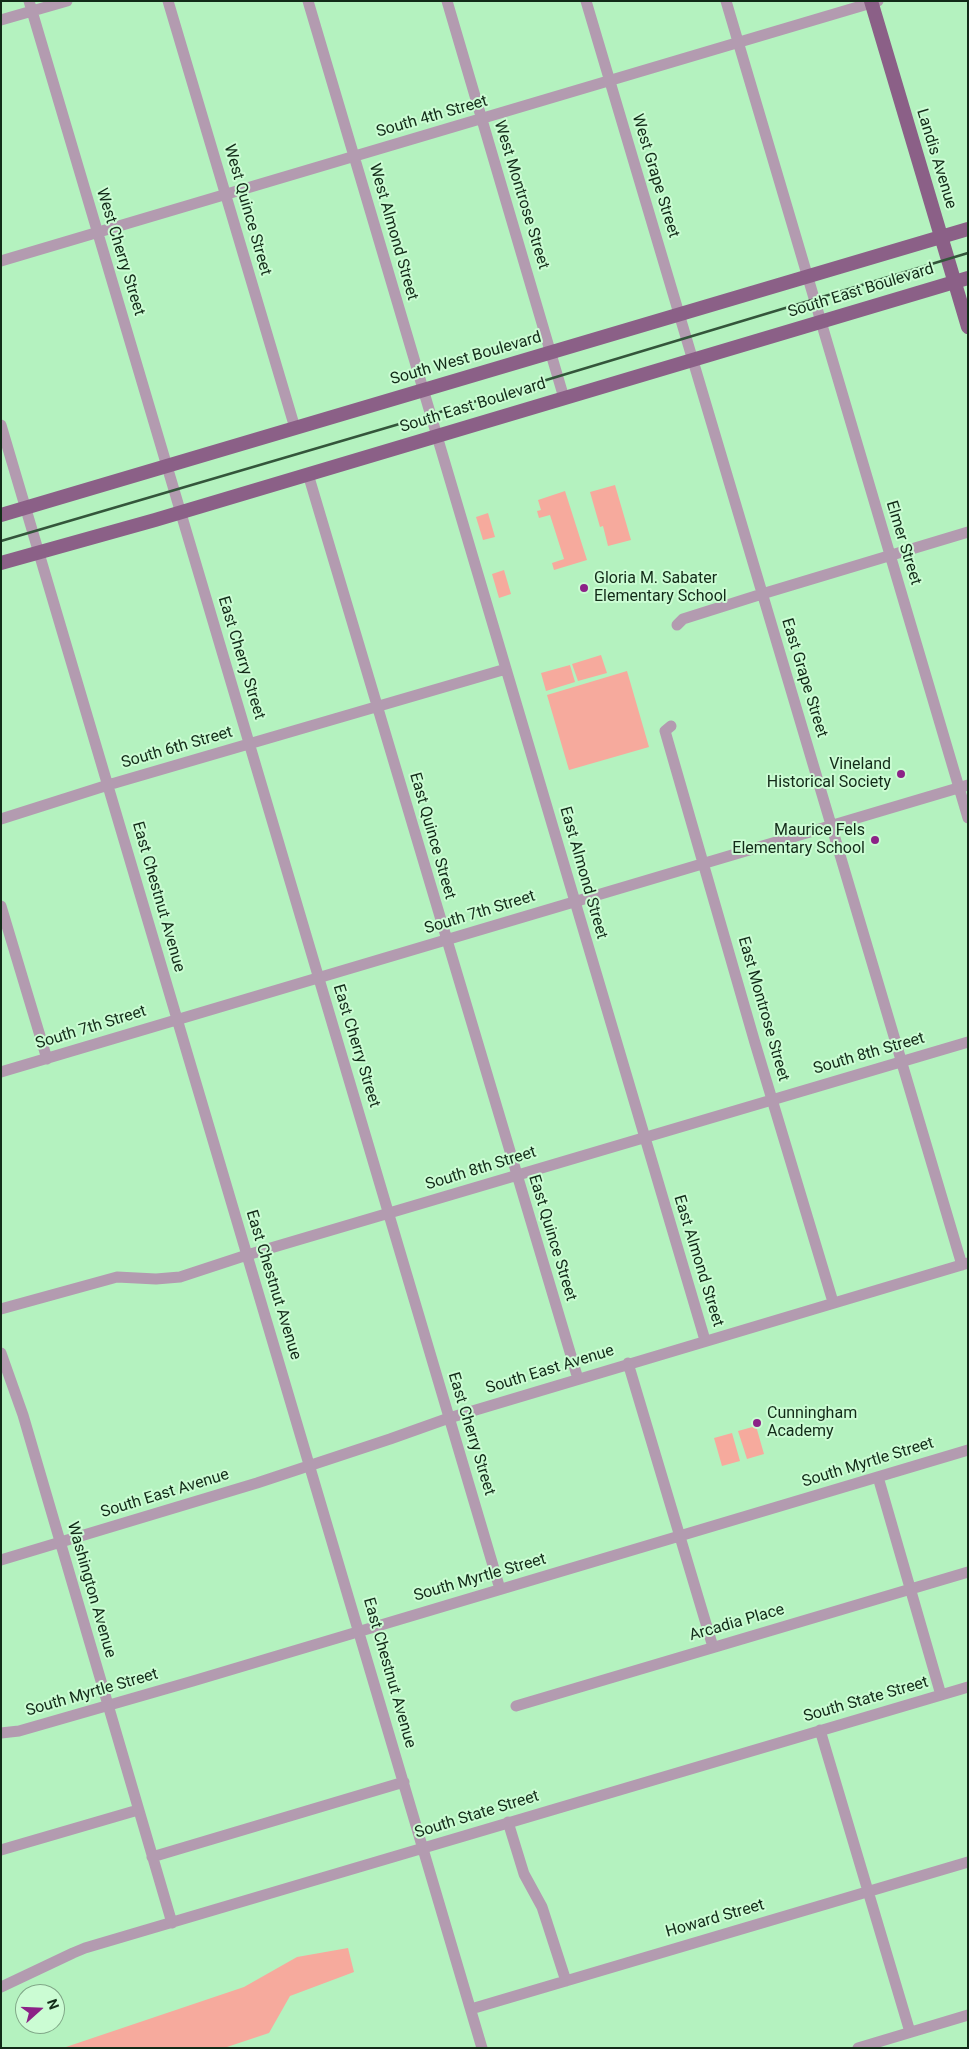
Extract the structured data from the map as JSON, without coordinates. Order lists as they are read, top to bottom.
{
  "streets": {
    "main road": ["Landis Avenue", "South East Boulevard", "South West Boulevard"],
    "street": [
      "South 4th Street",
      "West Grape Street",
      "West Montrose Street",
      "West Quince Street",
      "West Almond Street",
      "West Cherry Street",
      "Elmer Street",
      "East Cherry Street",
      "East Grape Street",
      "South 6th Street",
      "East Quince Street",
      "East Almond Street",
      "East Chestnut Avenue",
      "South 7th Street",
      "East Montrose Street",
      "South 8th Street",
      "South East Avenue",
      "South Myrtle Street",
      "Washington Avenue",
      "Arcadia Place",
      "South State Street",
      "Howard Street"
    ]
  },
  "crossings": [
    ["South 4th Street", "Landis Avenue"],
    ["South 4th Street", "West Grape Street"],
    ["South 4th Street", "West Montrose Street"],
    ["South 4th Street", "West Quince Street"],
    ["South 4th Street", "West Almond Street"],
    ["South 4th Street", "West Cherry Street"],
    ["South 4th Street", "Elmer Street"],
    ["Landis Avenue", "South East Boulevard"],
    ["Landis Avenue", "South West Boulevard"],
    ["West Grape Street", "South East Boulevard"],
    ["West Grape Street", "South West Boulevard"],
    ["West Grape Street", "East Grape Street"],
    ["West Montrose Street", "South East Boulevard"],
    ["West Montrose Street", "South West Boulevard"],
    ["West Quince Street", "South West Boulevard"],
    ["West Almond Street", "South West Boulevard"],
    ["West Almond Street", "East Almond Street"],
    ["West Cherry Street", "South East Boulevard"],
    ["West Cherry Street", "South West Boulevard"],
    ["West Cherry Street", "East Cherry Street"],
    ["South East Boulevard", "Elmer Street"],
    ["South East Boulevard", "East Cherry Street"],
    ["South East Boulevard", "East Grape Street"],
    ["South East Boulevard", "East Quince Street"],
    ["South East Boulevard", "East Almond Street"],
    ["South East Boulevard", "East Chestnut Avenue"],
    ["South West Boulevard", "Elmer Street"],
    ["South West Boulevard", "East Chestnut Avenue"],
    ["Elmer Street", "South 7th Street"],
    ["East Cherry Street", "South 6th Street"],
    ["East Cherry Street", "South 7th Street"],
    ["East Cherry Street", "South 8th Street"],
    ["East Cherry Street", "South East Avenue"],
    ["East Cherry Street", "South Myrtle Street"],
    ["East Grape Street", "South 7th Street"],
    ["East Grape Street", "South 8th Street"],
    ["East Grape Street", "South East Avenue"],
    ["South 6th Street", "East Quince Street"],
    ["South 6th Street", "East Almond Street"],
    ["South 6th Street", "East Chestnut Avenue"],
    ["East Quince Street", "South 7th Street"],
    ["East Quince Street", "South 8th Street"],
    ["East Quince Street", "South East Avenue"],
    ["East Almond Street", "South 7th Street"],
    ["East Almond Street", "South 8th Street"],
    ["East Almond Street", "South East Avenue"],
    ["East Chestnut Avenue", "South 7th Street"],
    ["East Chestnut Avenue", "South 8th Street"],
    ["East Chestnut Avenue", "South East Avenue"],
    ["East Chestnut Avenue", "South Myrtle Street"],
    ["East Chestnut Avenue", "South State Street"],
    ["East Chestnut Avenue", "Howard Street"],
    ["South 7th Street", "East Montrose Street"],
    ["East Montrose Street", "South 8th Street"],
    ["East Montrose Street", "South East Avenue"],
    ["South East Avenue", "Washington Avenue"],
    ["South Myrtle Street", "Washington Avenue"],
    ["Washington Avenue", "South State Street"]
  ],
  "places": [
    "Gloria M. Sabater Elementary School",
    "Vineland Historical Society",
    "Maurice Fels Elementary School",
    "Cunningham Academy"
  ],
  "north": "right"
}
